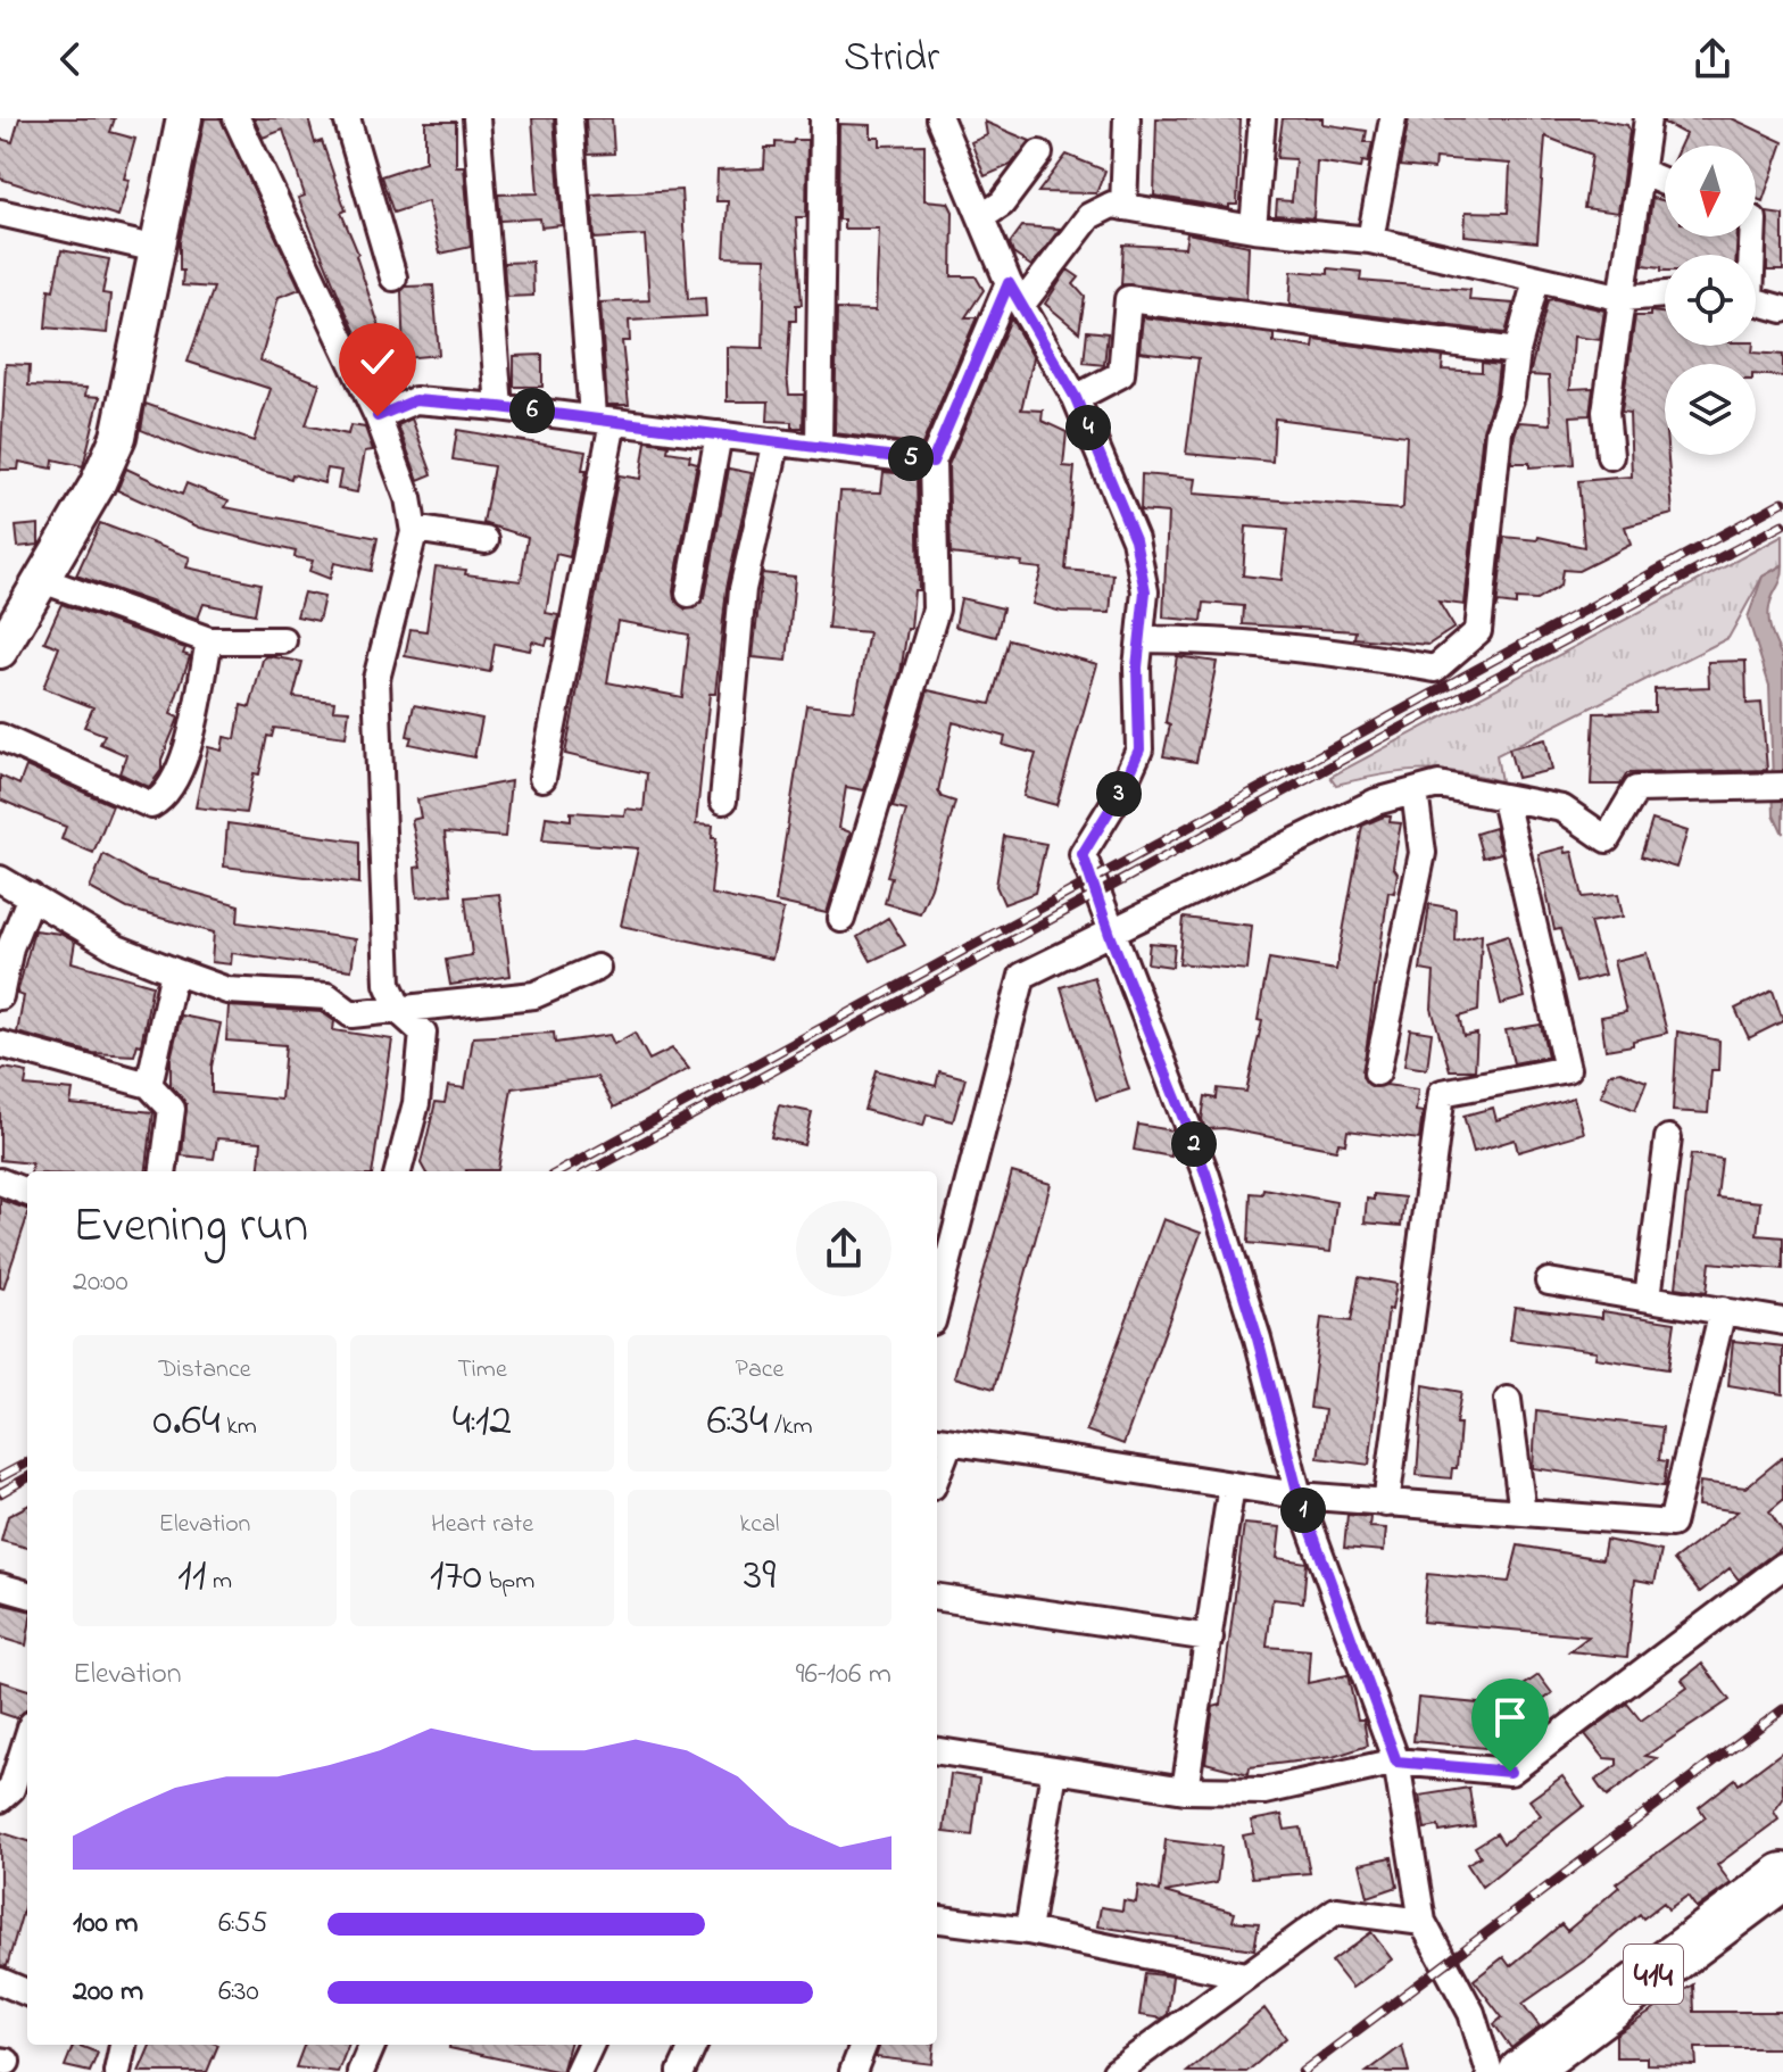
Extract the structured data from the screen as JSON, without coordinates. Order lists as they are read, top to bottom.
{
  "streets": {
    "highway": ["414"]
  },
  "north": "bottom",
  "page": {
    "header": "Stridr",
    "pins": [
      "6",
      "4",
      "5",
      "3",
      "2",
      "1"
    ],
    "heading": ["Evening run", "20:00"],
    "stats": [
      ["Distance", "0.64 km"],
      ["Time", "4:12"],
      ["Pace", "6:34 /km"],
      ["Elevation", "11 m"],
      ["Heart rate", "170 bpm"],
      ["kcal", "39"]
    ],
    "chart": ["Elevation", "96–106 m"],
    "list": [
      {
        "name": "100 m",
        "note": "6:55"
      },
      {
        "name": "200 m",
        "note": "6:30"
      }
    ]
  }
}
